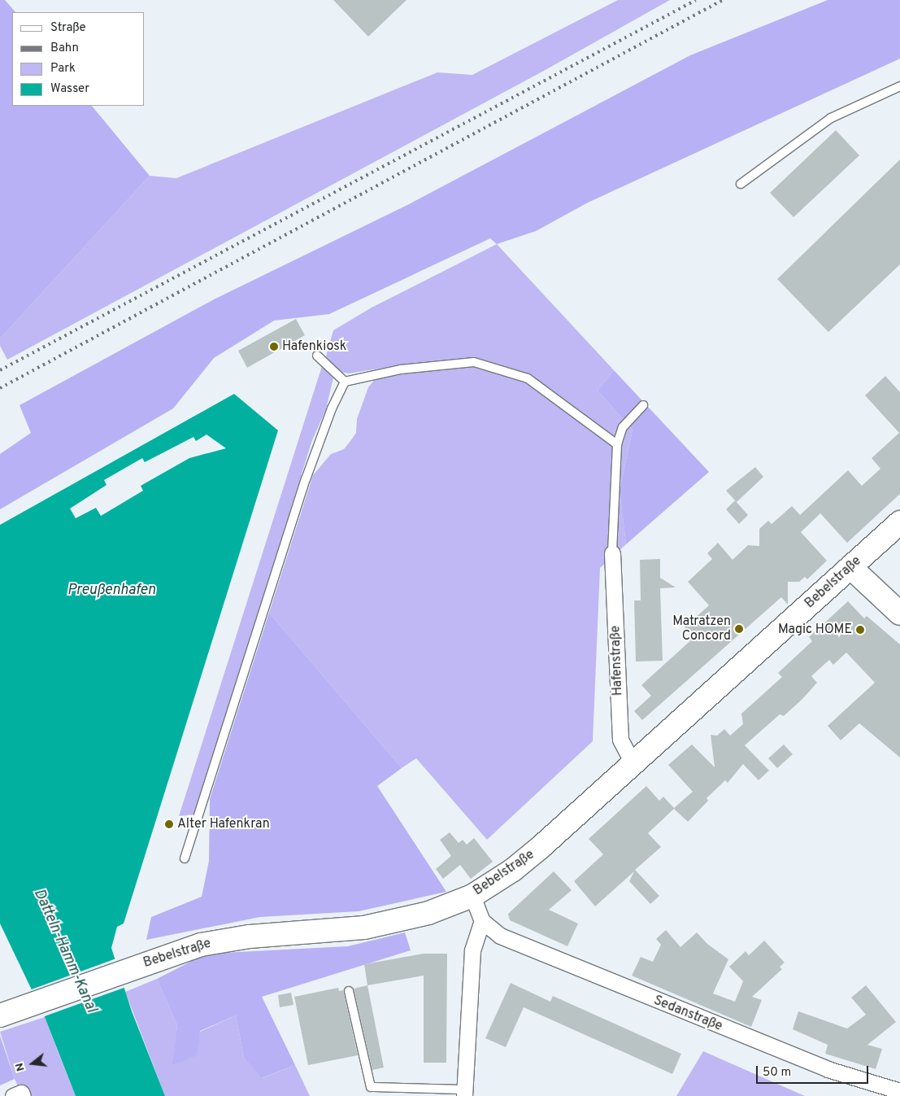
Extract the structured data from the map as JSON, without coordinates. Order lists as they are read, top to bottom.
{
  "streets": {
    "main road": ["Bebelstraße"],
    "street": ["Hafenstraße", "Sedanstraße"]
  },
  "crossings": [
    ["Bebelstraße", "Hafenstraße"],
    ["Bebelstraße", "Sedanstraße"]
  ],
  "water": ["Preußenhafen", "Datteln-Hamm-Kanal"],
  "places": [
    "Hafenkiosk",
    "Matratzen Concord",
    "Magic HOME",
    "Alter Hafenkran"
  ],
  "legend": [
    "Straße",
    "Bahn",
    "Park",
    "Wasser"
  ],
  "scale_bar": "50 m",
  "north": "left"
}
